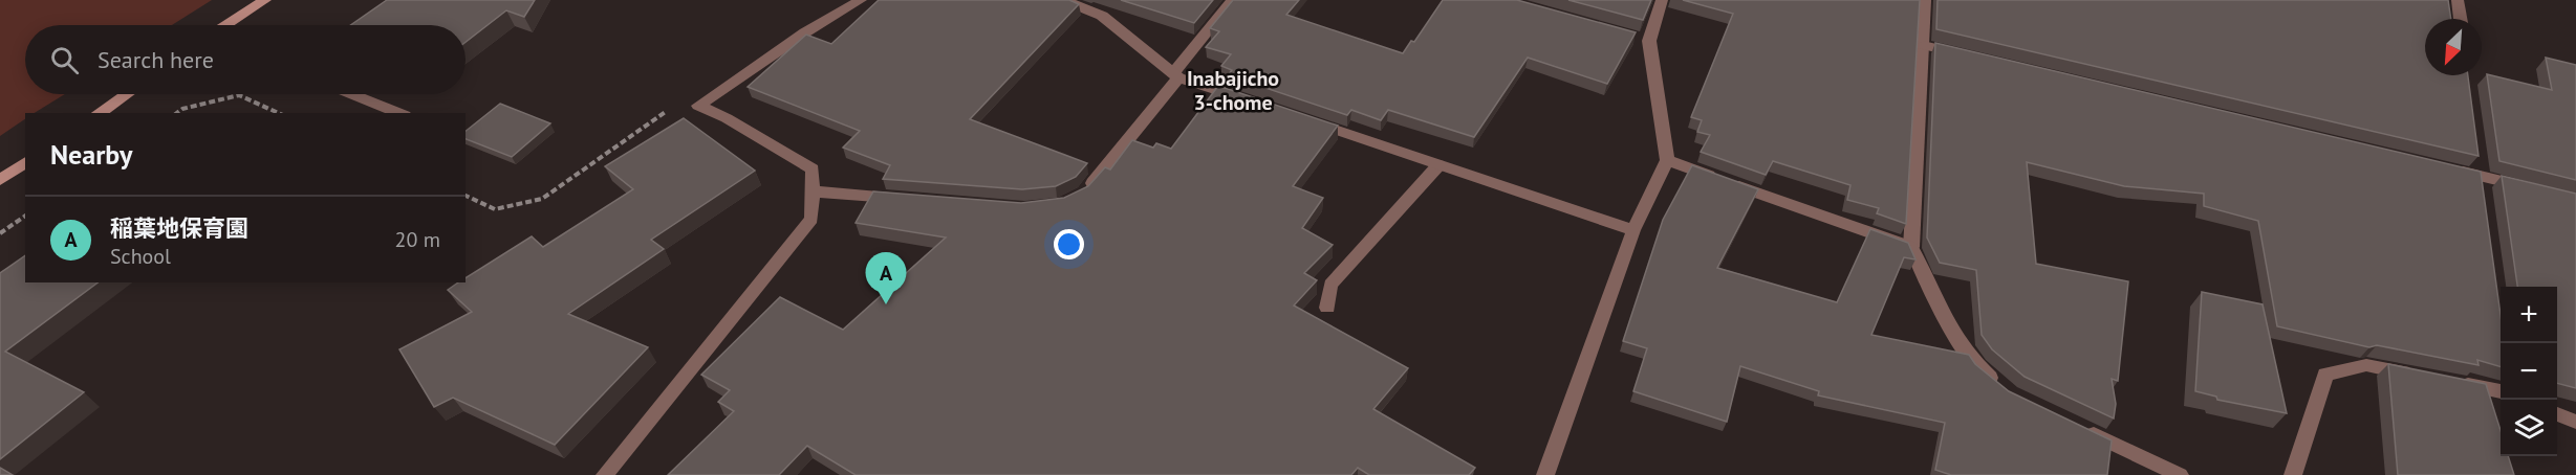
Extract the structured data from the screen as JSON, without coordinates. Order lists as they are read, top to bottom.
{
  "districts": ["Inabajicho 3-chome"],
  "north": "bottom left",
  "page": {
    "search": "Search here",
    "heading": "Nearby",
    "list": [
      {
        "mark": "A",
        "name": "稲葉地保育園",
        "note": "School",
        "value": "20 m"
      }
    ],
    "pins": "A",
    "map_buttons": ["+", "−"]
  }
}
